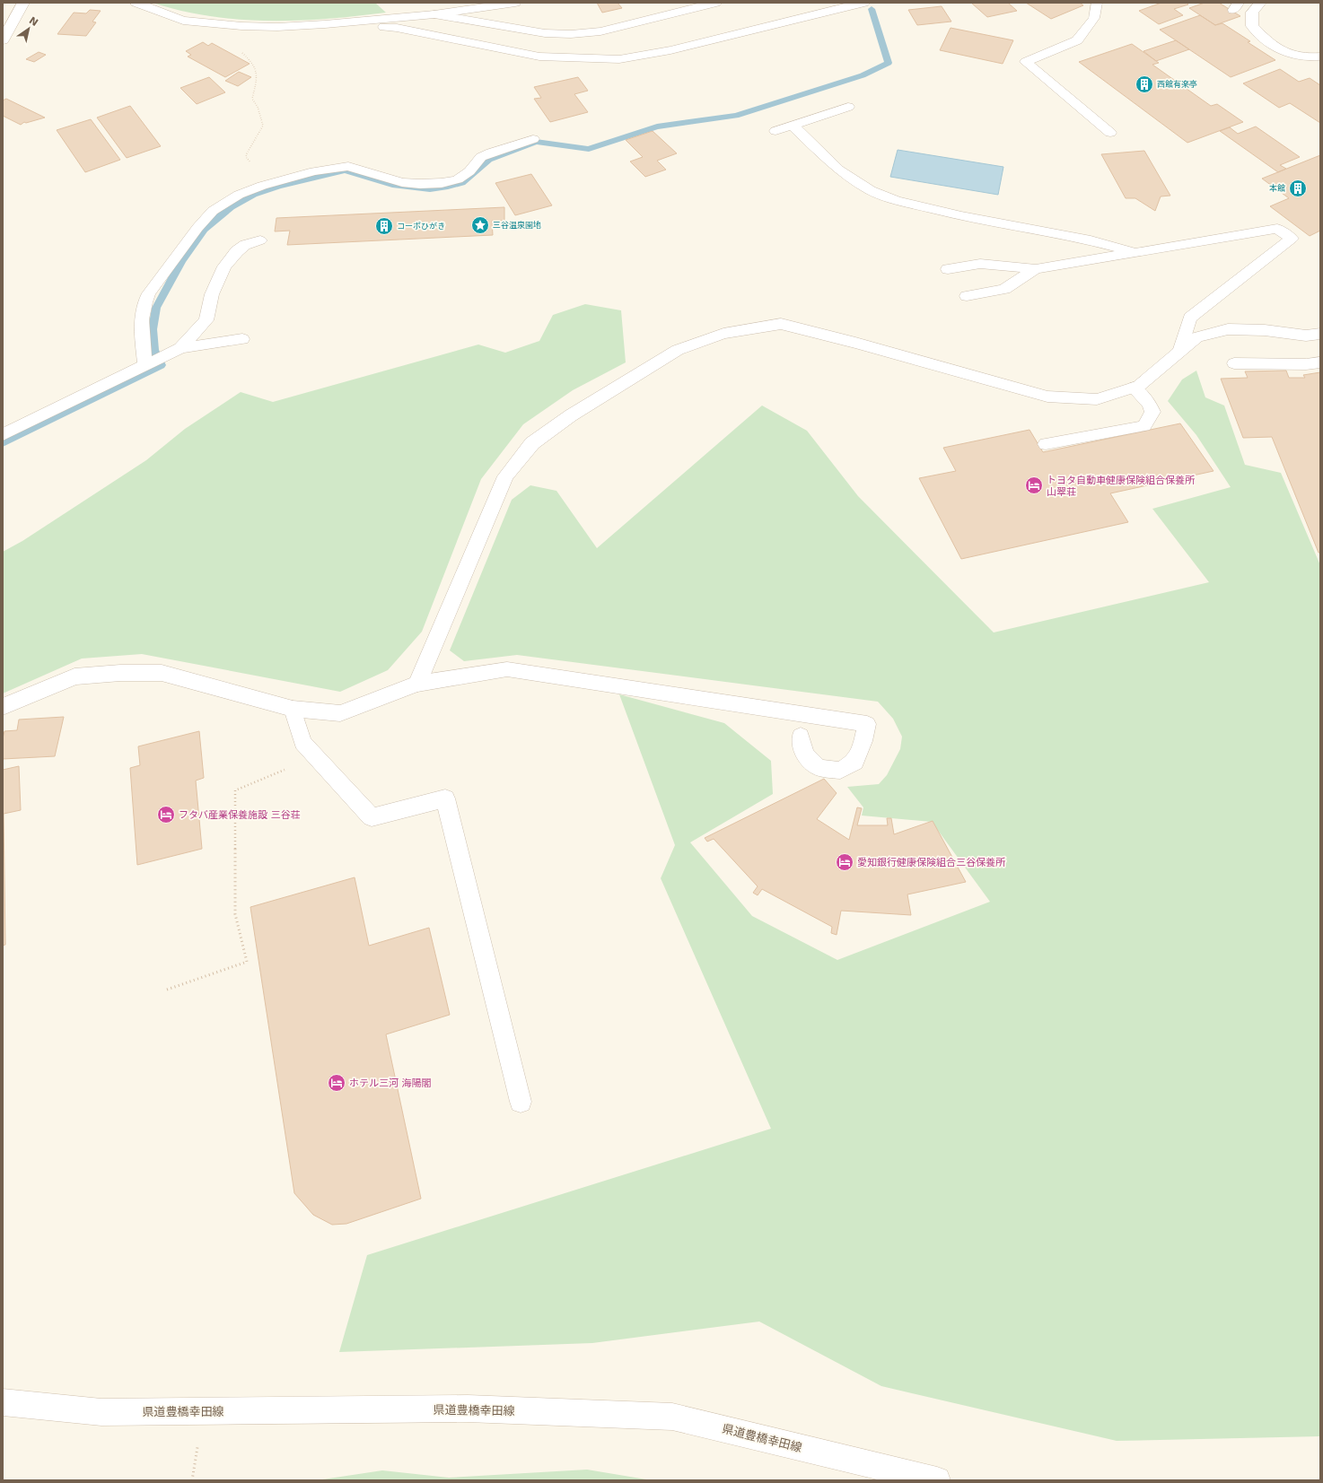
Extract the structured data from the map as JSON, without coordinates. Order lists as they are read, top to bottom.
{
  "streets": {
    "street": ["県道豊橋幸田線"]
  },
  "places": {
    "building": ["西館有楽亭", "本館", "コーポひがき"],
    "place": ["三谷温泉園地"],
    "hotel": [
      "トヨタ自動車健康保険組合保養所 山翠荘",
      "フタバ産業保養施設 三谷荘",
      "愛知銀行健康保険組合三谷保養所",
      "ホテル三河 海陽閣"
    ]
  },
  "north": "top right"
}
